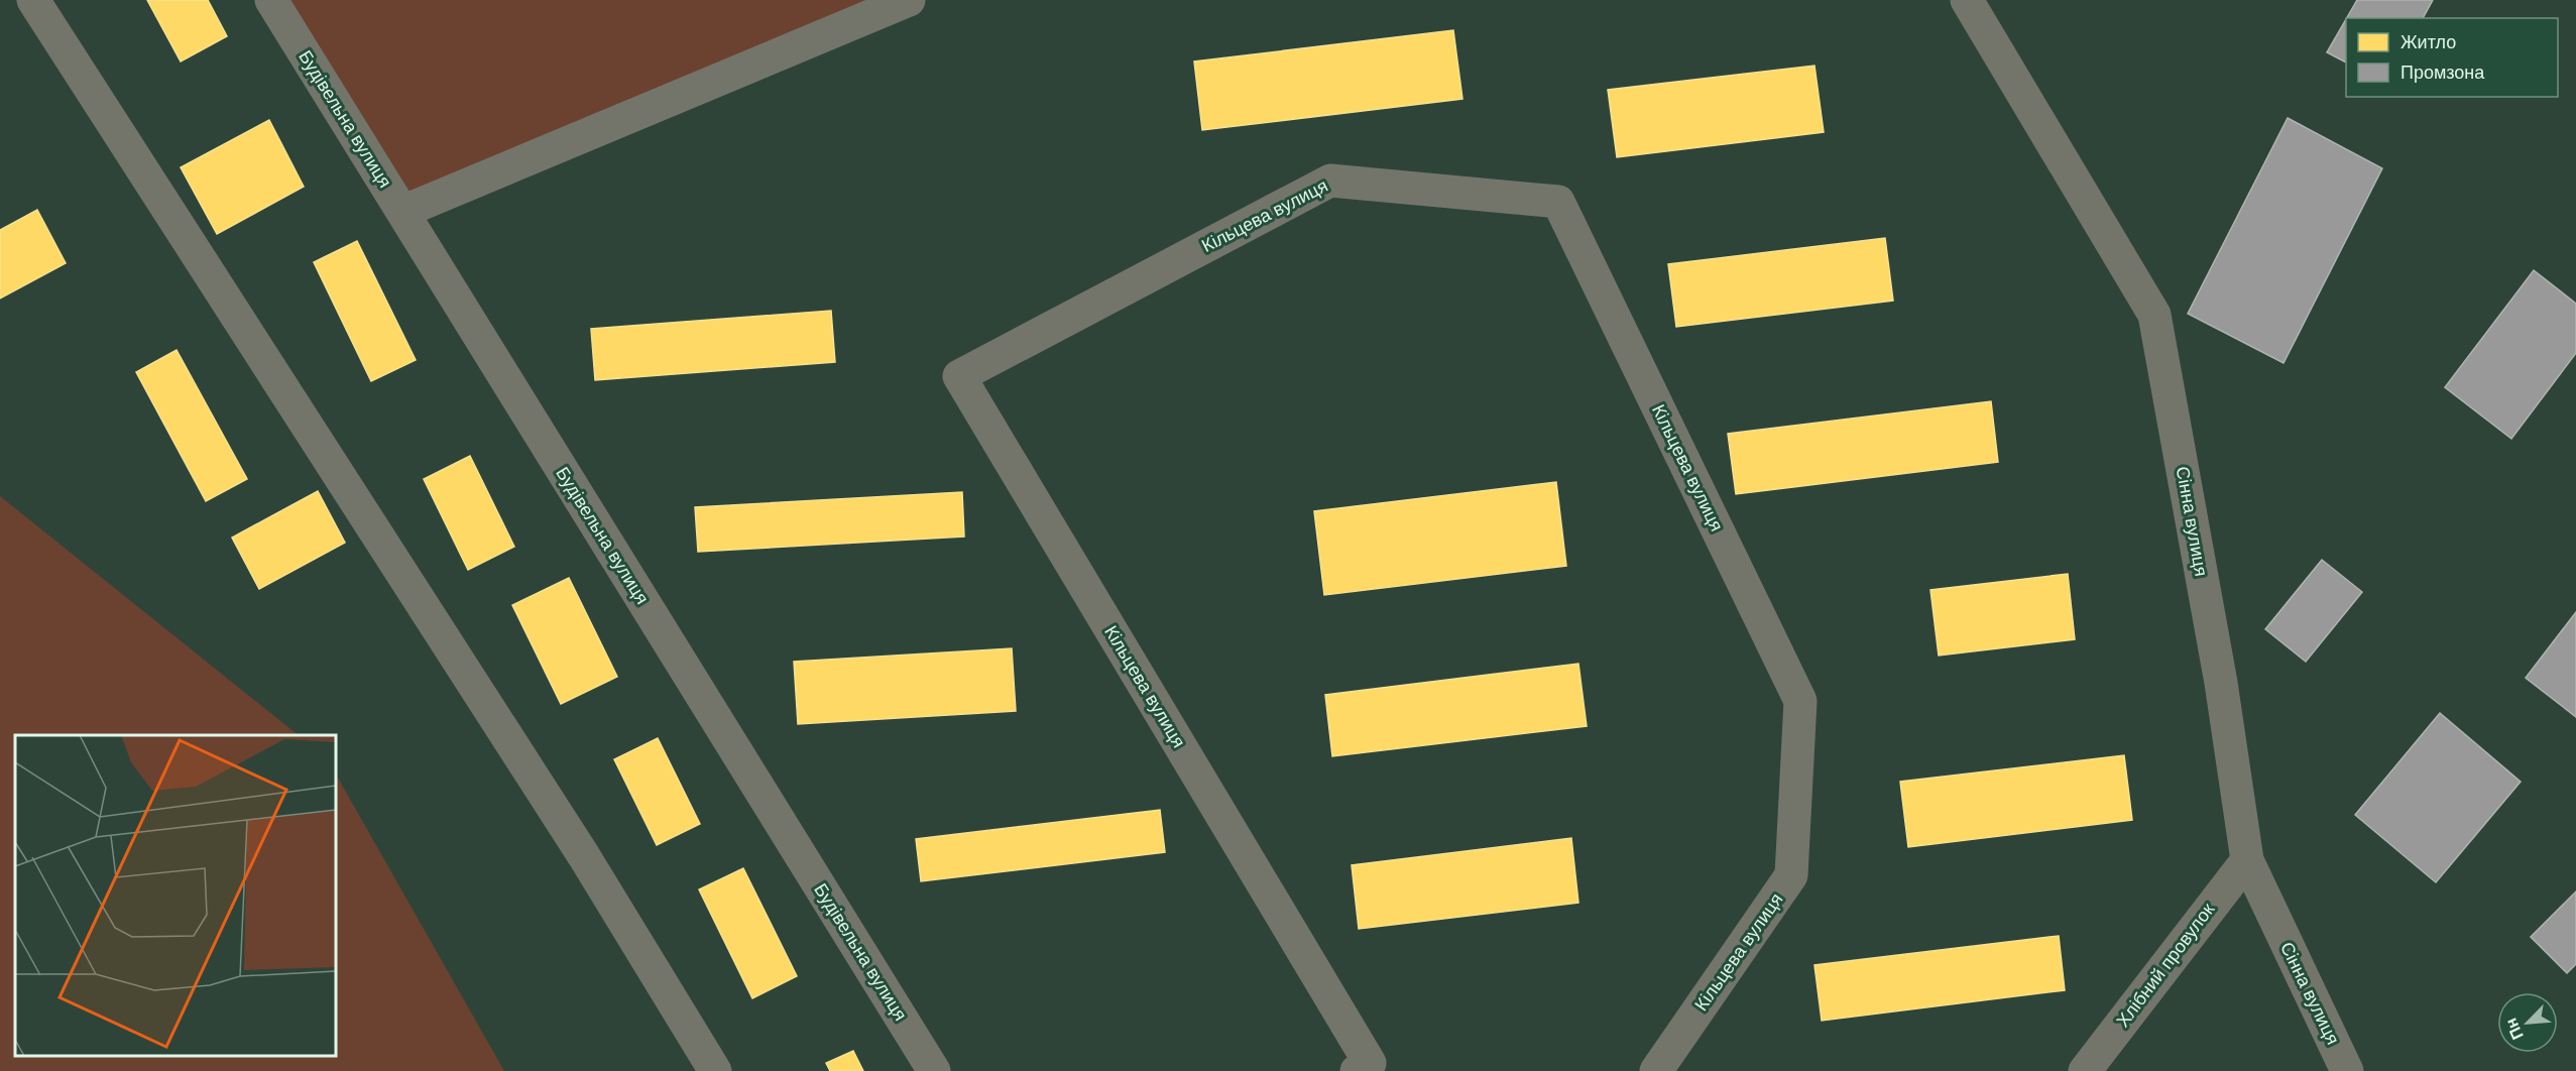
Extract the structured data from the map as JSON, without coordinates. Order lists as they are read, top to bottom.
{
  "streets": {
    "street": [
      "Будівельна вулиця",
      "Кільцева вулиця",
      "Сінна вулиця",
      "Хлібний провулок"
    ]
  },
  "crossings": [
    ["Сінна вулиця", "Хлібний провулок"]
  ],
  "legend": ["Житло", "Промзона"],
  "north": "bottom left"
}
